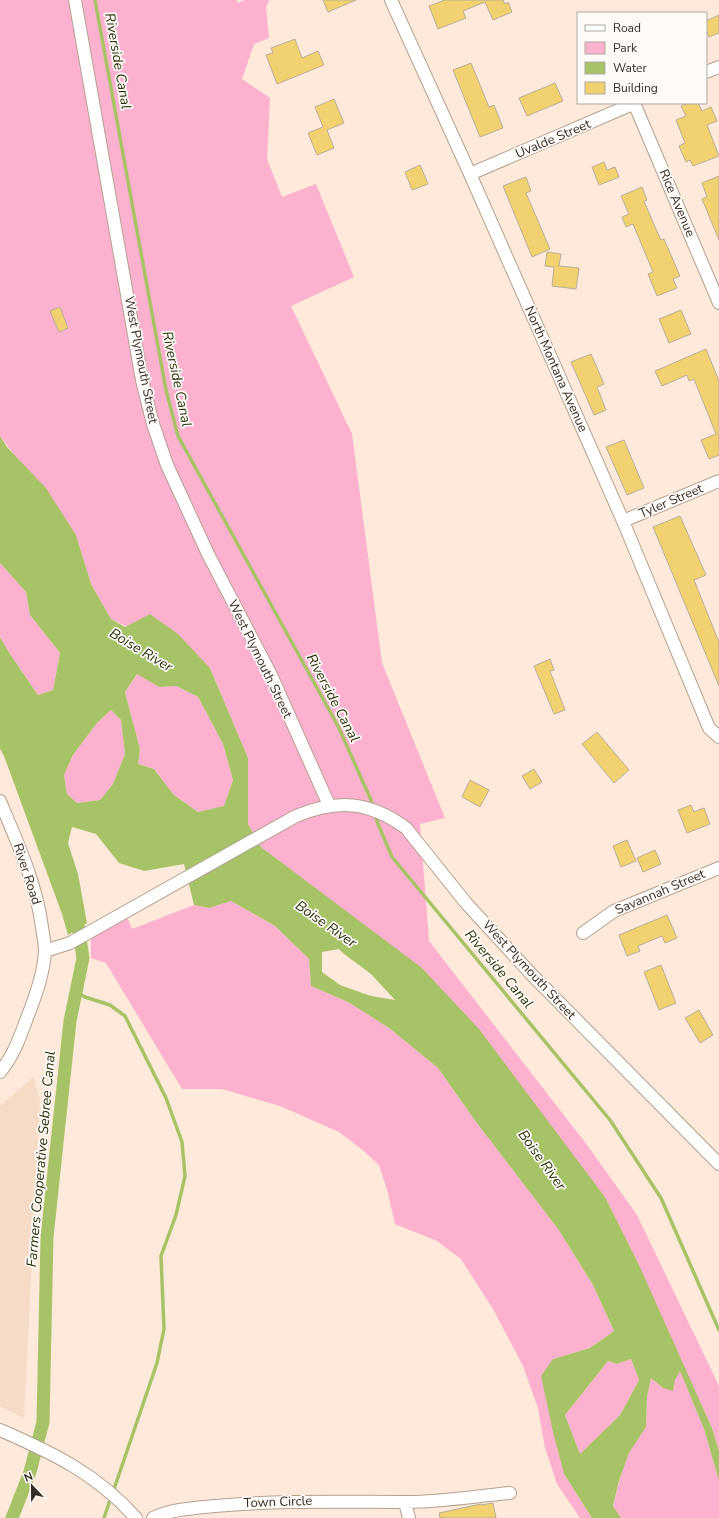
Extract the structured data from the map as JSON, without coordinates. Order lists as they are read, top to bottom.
{
  "streets": {
    "street": [
      "Uvalde Street",
      "Rice Avenue",
      "West Plymouth Street",
      "North Montana Avenue",
      "Tyler Street",
      "River Road",
      "Savannah Street",
      "Town Circle"
    ]
  },
  "crossings": [
    ["Uvalde Street", "North Montana Avenue"],
    ["West Plymouth Street", "River Road"],
    ["North Montana Avenue", "Tyler Street"]
  ],
  "water": ["Riverside Canal", "Boise River", "Farmers Cooperative Sebree Canal"],
  "legend": [
    "Road",
    "Park",
    "Water",
    "Building"
  ],
  "north": "top"
}
